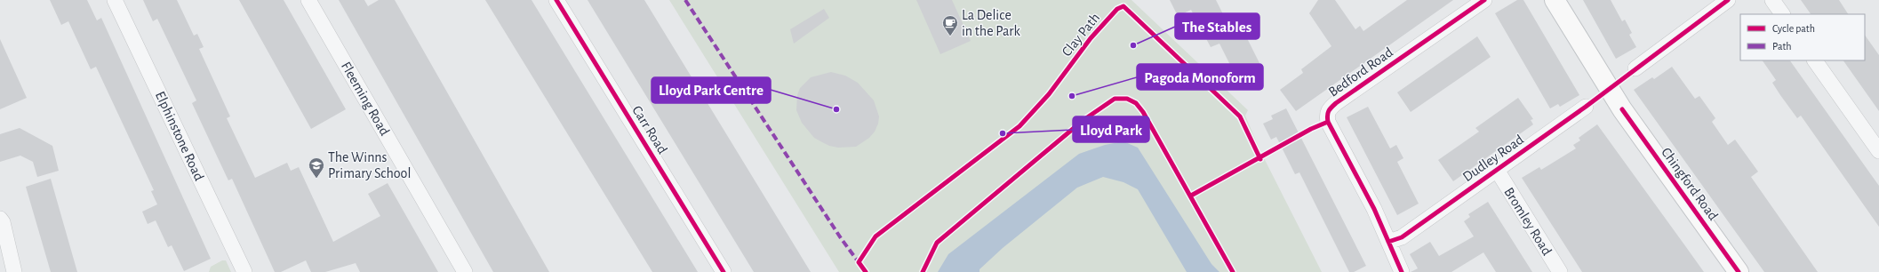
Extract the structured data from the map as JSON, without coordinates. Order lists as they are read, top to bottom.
{
  "streets": {
    "main road": ["Chingford Road"],
    "street": [
      "Bedford Road",
      "Fleeming Road",
      "Carr Road",
      "Elphinstone Road",
      "Dudley Road",
      "Bromley Road"
    ],
    "cycle path": ["Clay Path"]
  },
  "crossings": [
    ["Bedford Road", "Dudley Road"],
    ["Dudley Road", "Bromley Road"]
  ],
  "places": {
    "cafe": ["La Delice in the Park"],
    "other": [
      "The Stables",
      "Pagoda Monoform",
      "Lloyd Park Centre",
      "Lloyd Park"
    ],
    "school or university": ["The Winns Primary School"]
  },
  "legend": ["Cycle path", "Path"]
}
